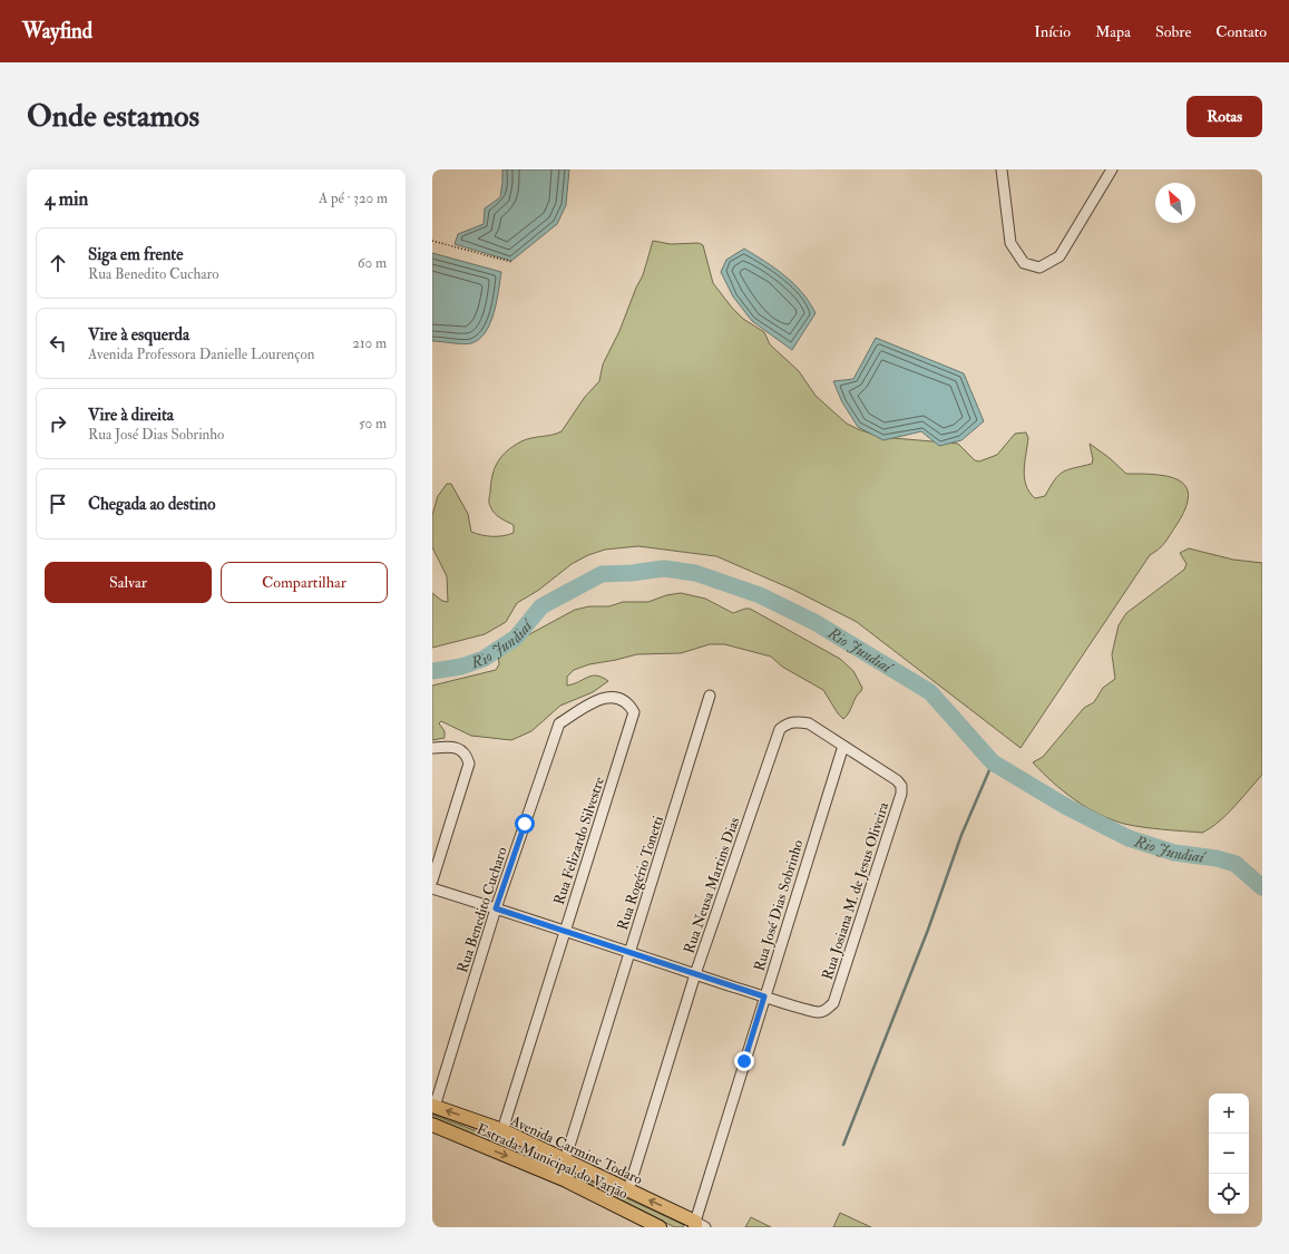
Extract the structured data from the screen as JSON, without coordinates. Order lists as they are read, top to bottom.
{
  "streets": {
    "main road": ["Avenida Carmine Todaro", "Estrada Municipal do Varjão"],
    "street": [
      "Rua Felizardo Silvestre",
      "Rua Rogério Tonetti",
      "Rua Neusa Martins Dias",
      "Rua Josiana M. de Jesus Oliveira",
      "Rua José Dias Sobrinho",
      "Rua Benedito Cucharo"
    ]
  },
  "crossings": [
    ["Rua Felizardo Silvestre", "Rua Benedito Cucharo"],
    ["Rua Felizardo Silvestre", "Avenida Carmine Todaro"],
    ["Rua Rogério Tonetti", "Avenida Carmine Todaro"],
    ["Rua Neusa Martins Dias", "Rua Josiana M. de Jesus Oliveira"],
    ["Rua Neusa Martins Dias", "Rua José Dias Sobrinho"],
    ["Rua Neusa Martins Dias", "Avenida Carmine Todaro"],
    ["Rua Josiana M. de Jesus Oliveira", "Rua José Dias Sobrinho"],
    ["Rua José Dias Sobrinho", "Avenida Carmine Todaro"],
    ["Rua Benedito Cucharo", "Avenida Carmine Todaro"]
  ],
  "one_way": ["Avenida Carmine Todaro", "Estrada Municipal do Varjão"],
  "water": ["Rio Jundiaí"],
  "north": "top left",
  "page": {
    "header": "Wayfind",
    "nav": [
      "Início",
      "Mapa",
      "Sobre",
      "Contato"
    ],
    "buttons": [
      "Rotas",
      ["Salvar", "Compartilhar"]
    ],
    "title": "Onde estamos",
    "heading": ["4 min", "A pé · 320 m"],
    "list": [
      ["Siga em frente", "Rua Benedito Cucharo", "60 m"],
      ["Vire à esquerda", "Avenida Professora Danielle Lourençon", "210 m"],
      ["Vire à direita", "Rua José Dias Sobrinho", "50 m"],
      "Chegada ao destino"
    ],
    "map_buttons": ["+", "−"]
  }
}
